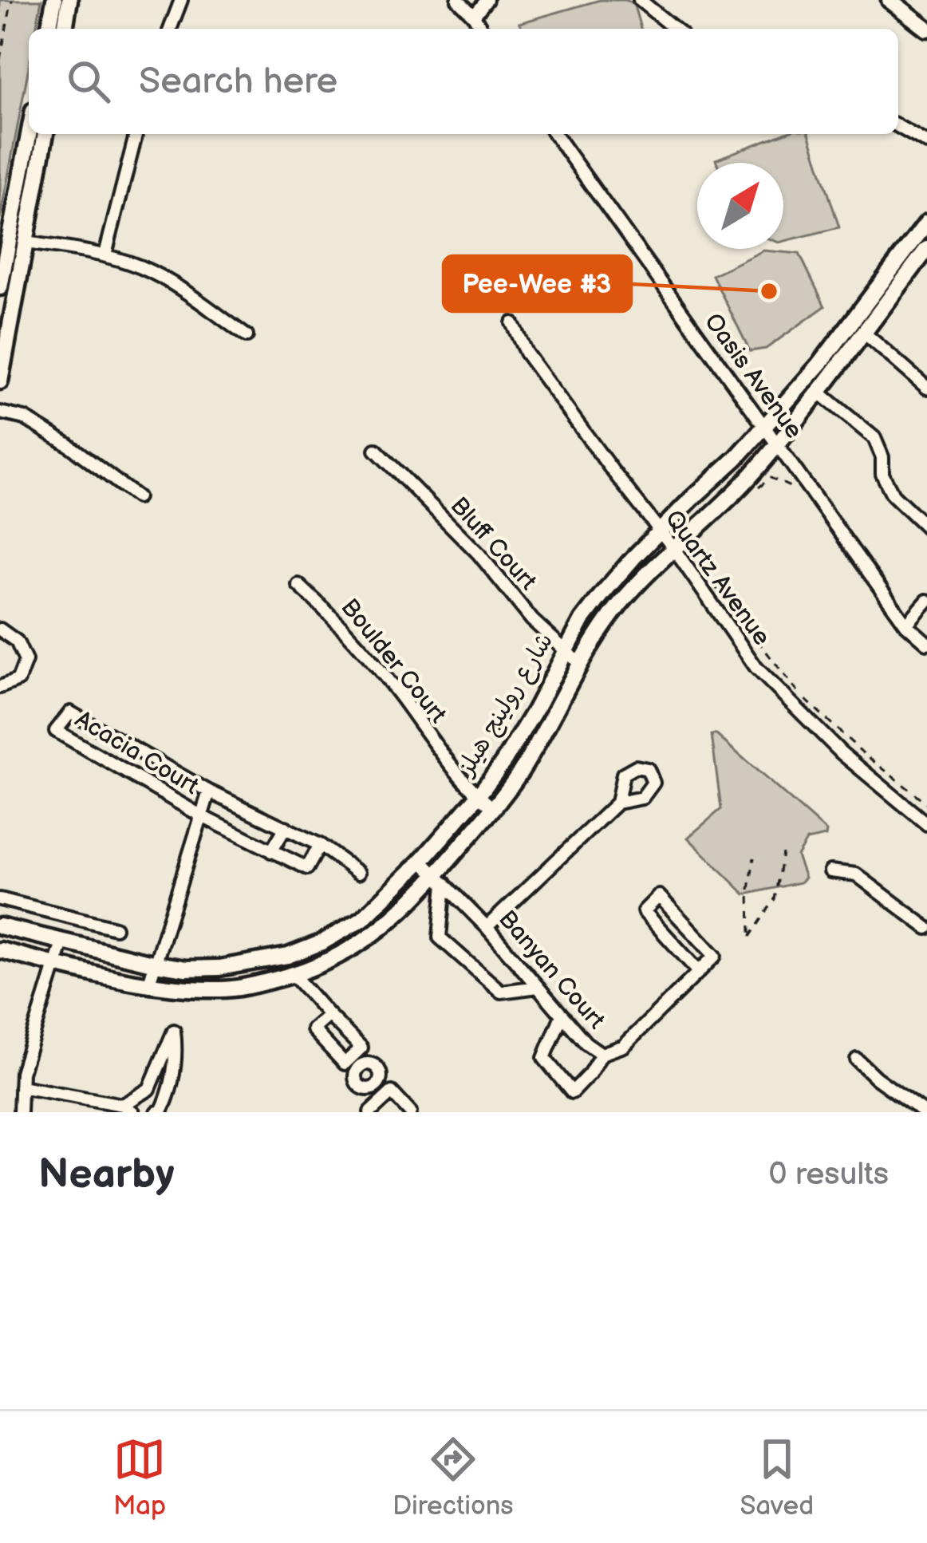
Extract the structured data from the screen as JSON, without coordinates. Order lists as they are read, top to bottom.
{
  "streets": {
    "main road": ["شارع رولينج هيلز"],
    "street": [
      "Oasis Avenue",
      "Bluff Court",
      "Quartz Avenue",
      "Boulder Court",
      "Acacia Court",
      "Banyan Court"
    ]
  },
  "crossings": [
    ["Oasis Avenue", "شارع رولينج هيلز"],
    ["Bluff Court", "شارع رولينج هيلز"],
    ["Quartz Avenue", "شارع رولينج هيلز"],
    ["Boulder Court", "شارع رولينج هيلز"],
    ["شارع رولينج هيلز", "Acacia Court"],
    ["شارع رولينج هيلز", "Banyan Court"]
  ],
  "places": ["Pee-Wee #3"],
  "north": "top right",
  "page": {
    "search": "Search here",
    "heading": ["Nearby", "0 results"],
    "nav": ["Map", "Directions", "Saved"]
  }
}
